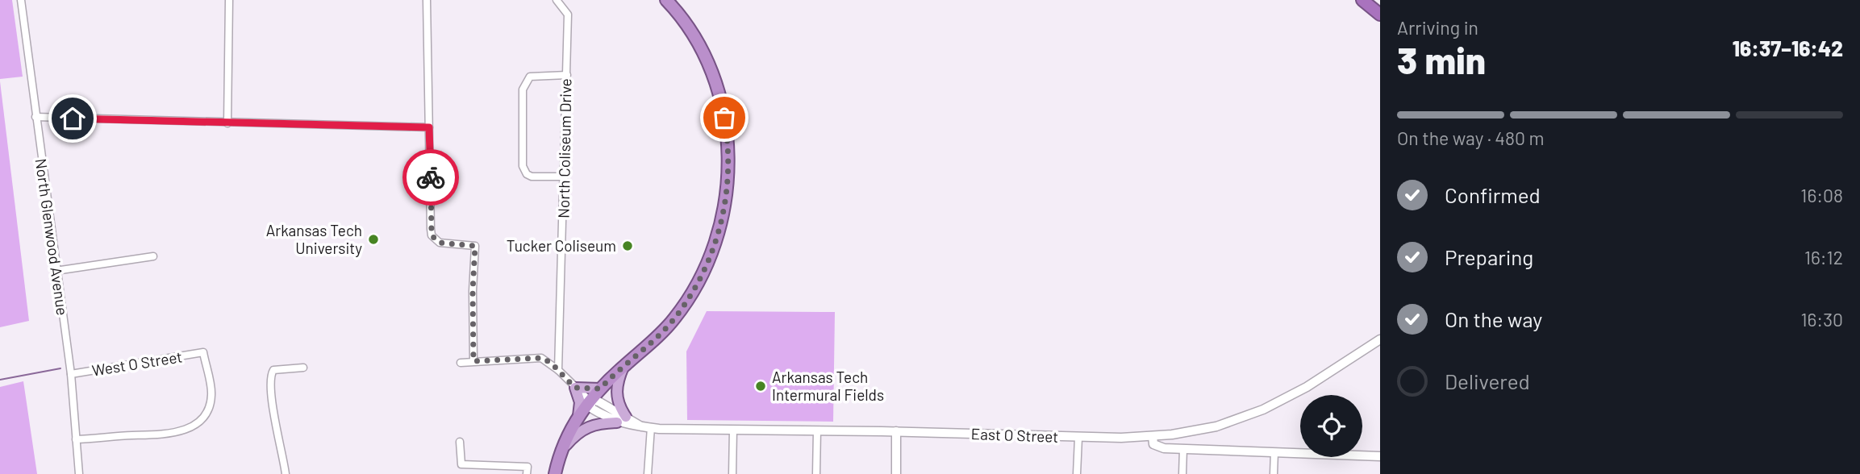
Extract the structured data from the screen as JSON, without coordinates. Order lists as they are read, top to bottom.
{
  "streets": {
    "street": [
      "North Coliseum Drive",
      "North Glenwood Avenue",
      "West O Street",
      "East O Street"
    ]
  },
  "crossings": [
    ["North Glenwood Avenue", "West O Street"]
  ],
  "places": ["Arkansas Tech University", "Tucker Coliseum", "Arkansas Tech Intermural Fields"],
  "page": {
    "heading": ["3 min", "Arriving in", "16:37–16:42"],
    "bar": "On the way · 480 m",
    "list": [
      ["Confirmed", "16:08"],
      ["Preparing", "16:12"],
      ["On the way", "16:30"],
      "Delivered"
    ]
  }
}
